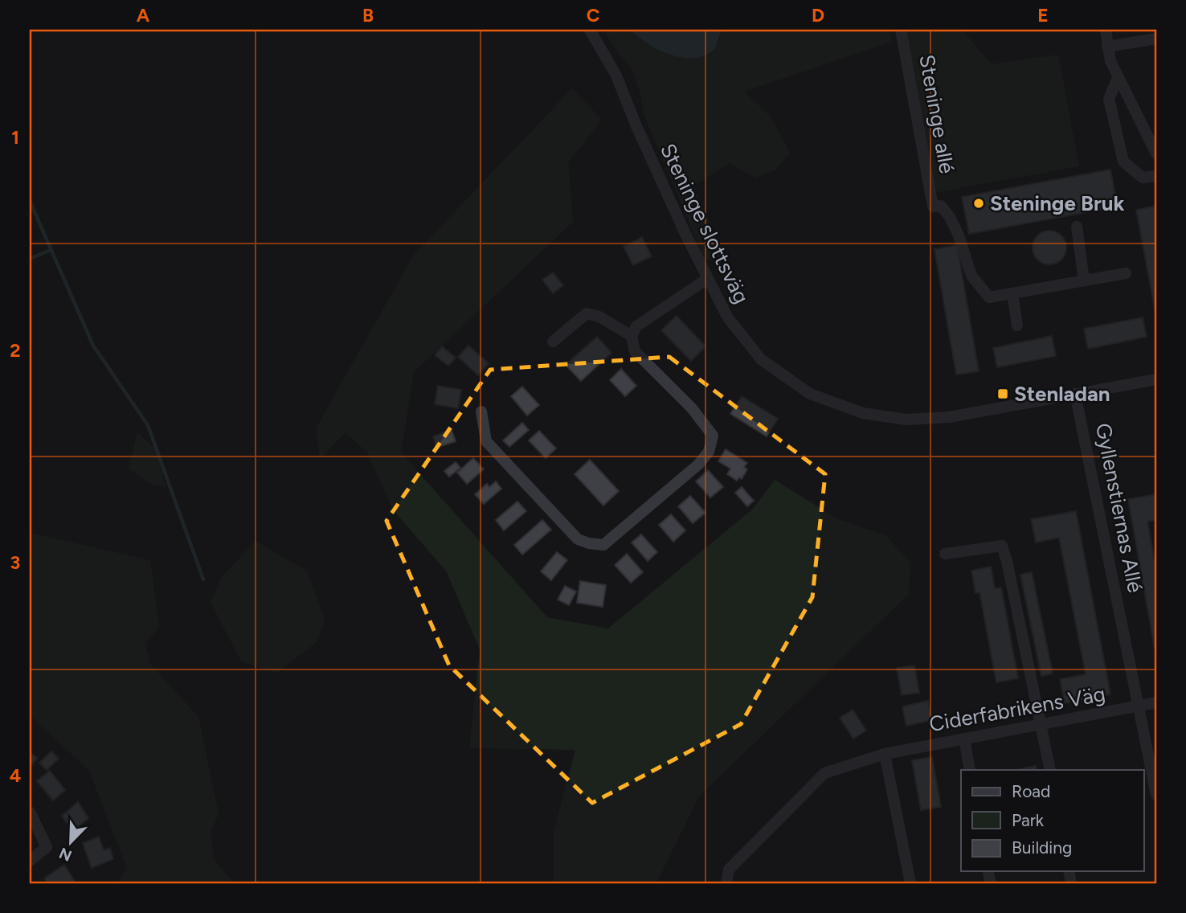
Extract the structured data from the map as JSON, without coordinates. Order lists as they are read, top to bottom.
{
  "streets": {
    "street": [
      "Steninge allé",
      "Steninge slottsväg",
      "Gyllenstiernas Allé",
      "Ciderfabrikens Väg"
    ]
  },
  "crossings": [
    ["Steninge slottsväg", "Gyllenstiernas Allé"],
    ["Gyllenstiernas Allé", "Ciderfabrikens Väg"]
  ],
  "places": {
    "other": ["Steninge Bruk"],
    "transit": ["Stenladan"]
  },
  "legend": ["Road", "Park", "Building"],
  "north": "bottom left",
  "grid": {
    "columns": [
      "A",
      "B",
      "C",
      "D",
      "E"
    ],
    "rows": [
      "1",
      "2",
      "3",
      "4"
    ]
  }
}
